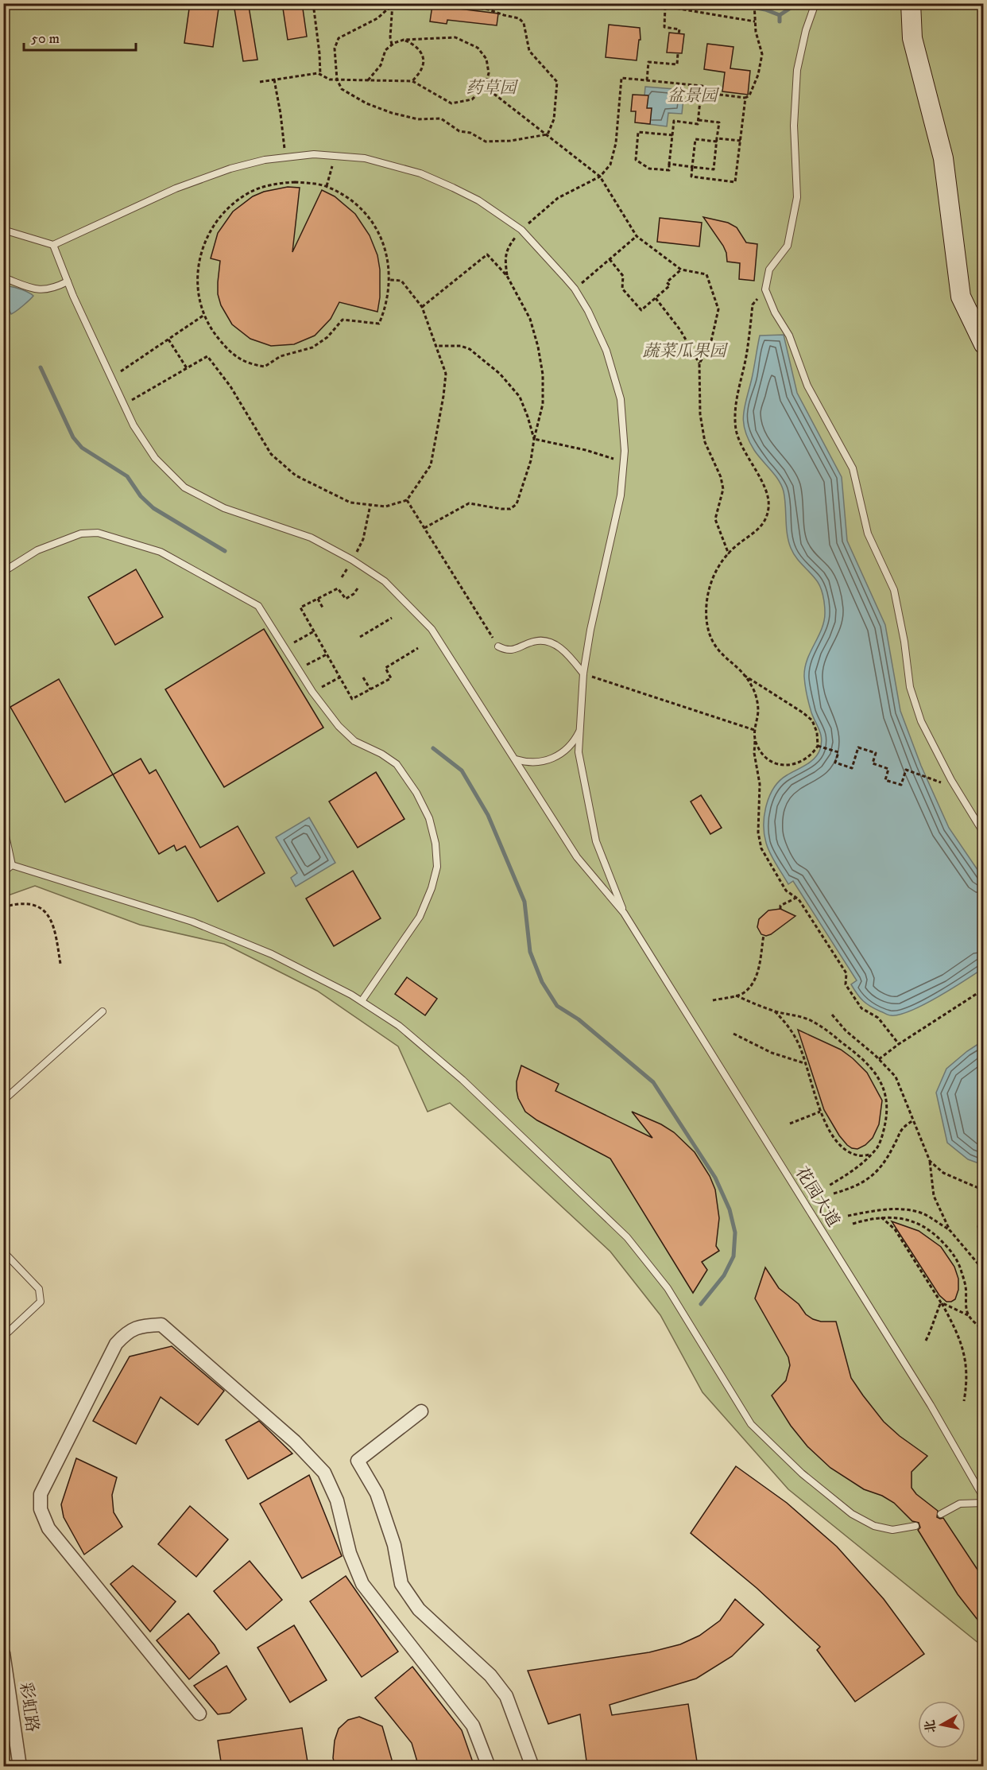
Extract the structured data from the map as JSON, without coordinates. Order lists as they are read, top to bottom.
{
  "streets": {
    "street": ["彩虹路"],
    "lane": ["花园大道"]
  },
  "parks": ["药草园", "盆景园", "蔬菜瓜果园"],
  "scale_bar": "50 m",
  "north": "left"
}
